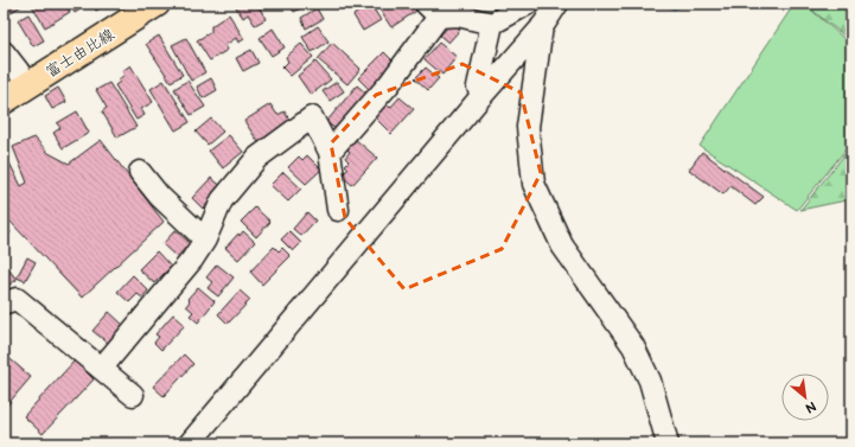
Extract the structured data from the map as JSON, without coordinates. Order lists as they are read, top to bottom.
{
  "streets": {
    "main road": ["富士由比線"]
  },
  "north": "bottom right"
}
